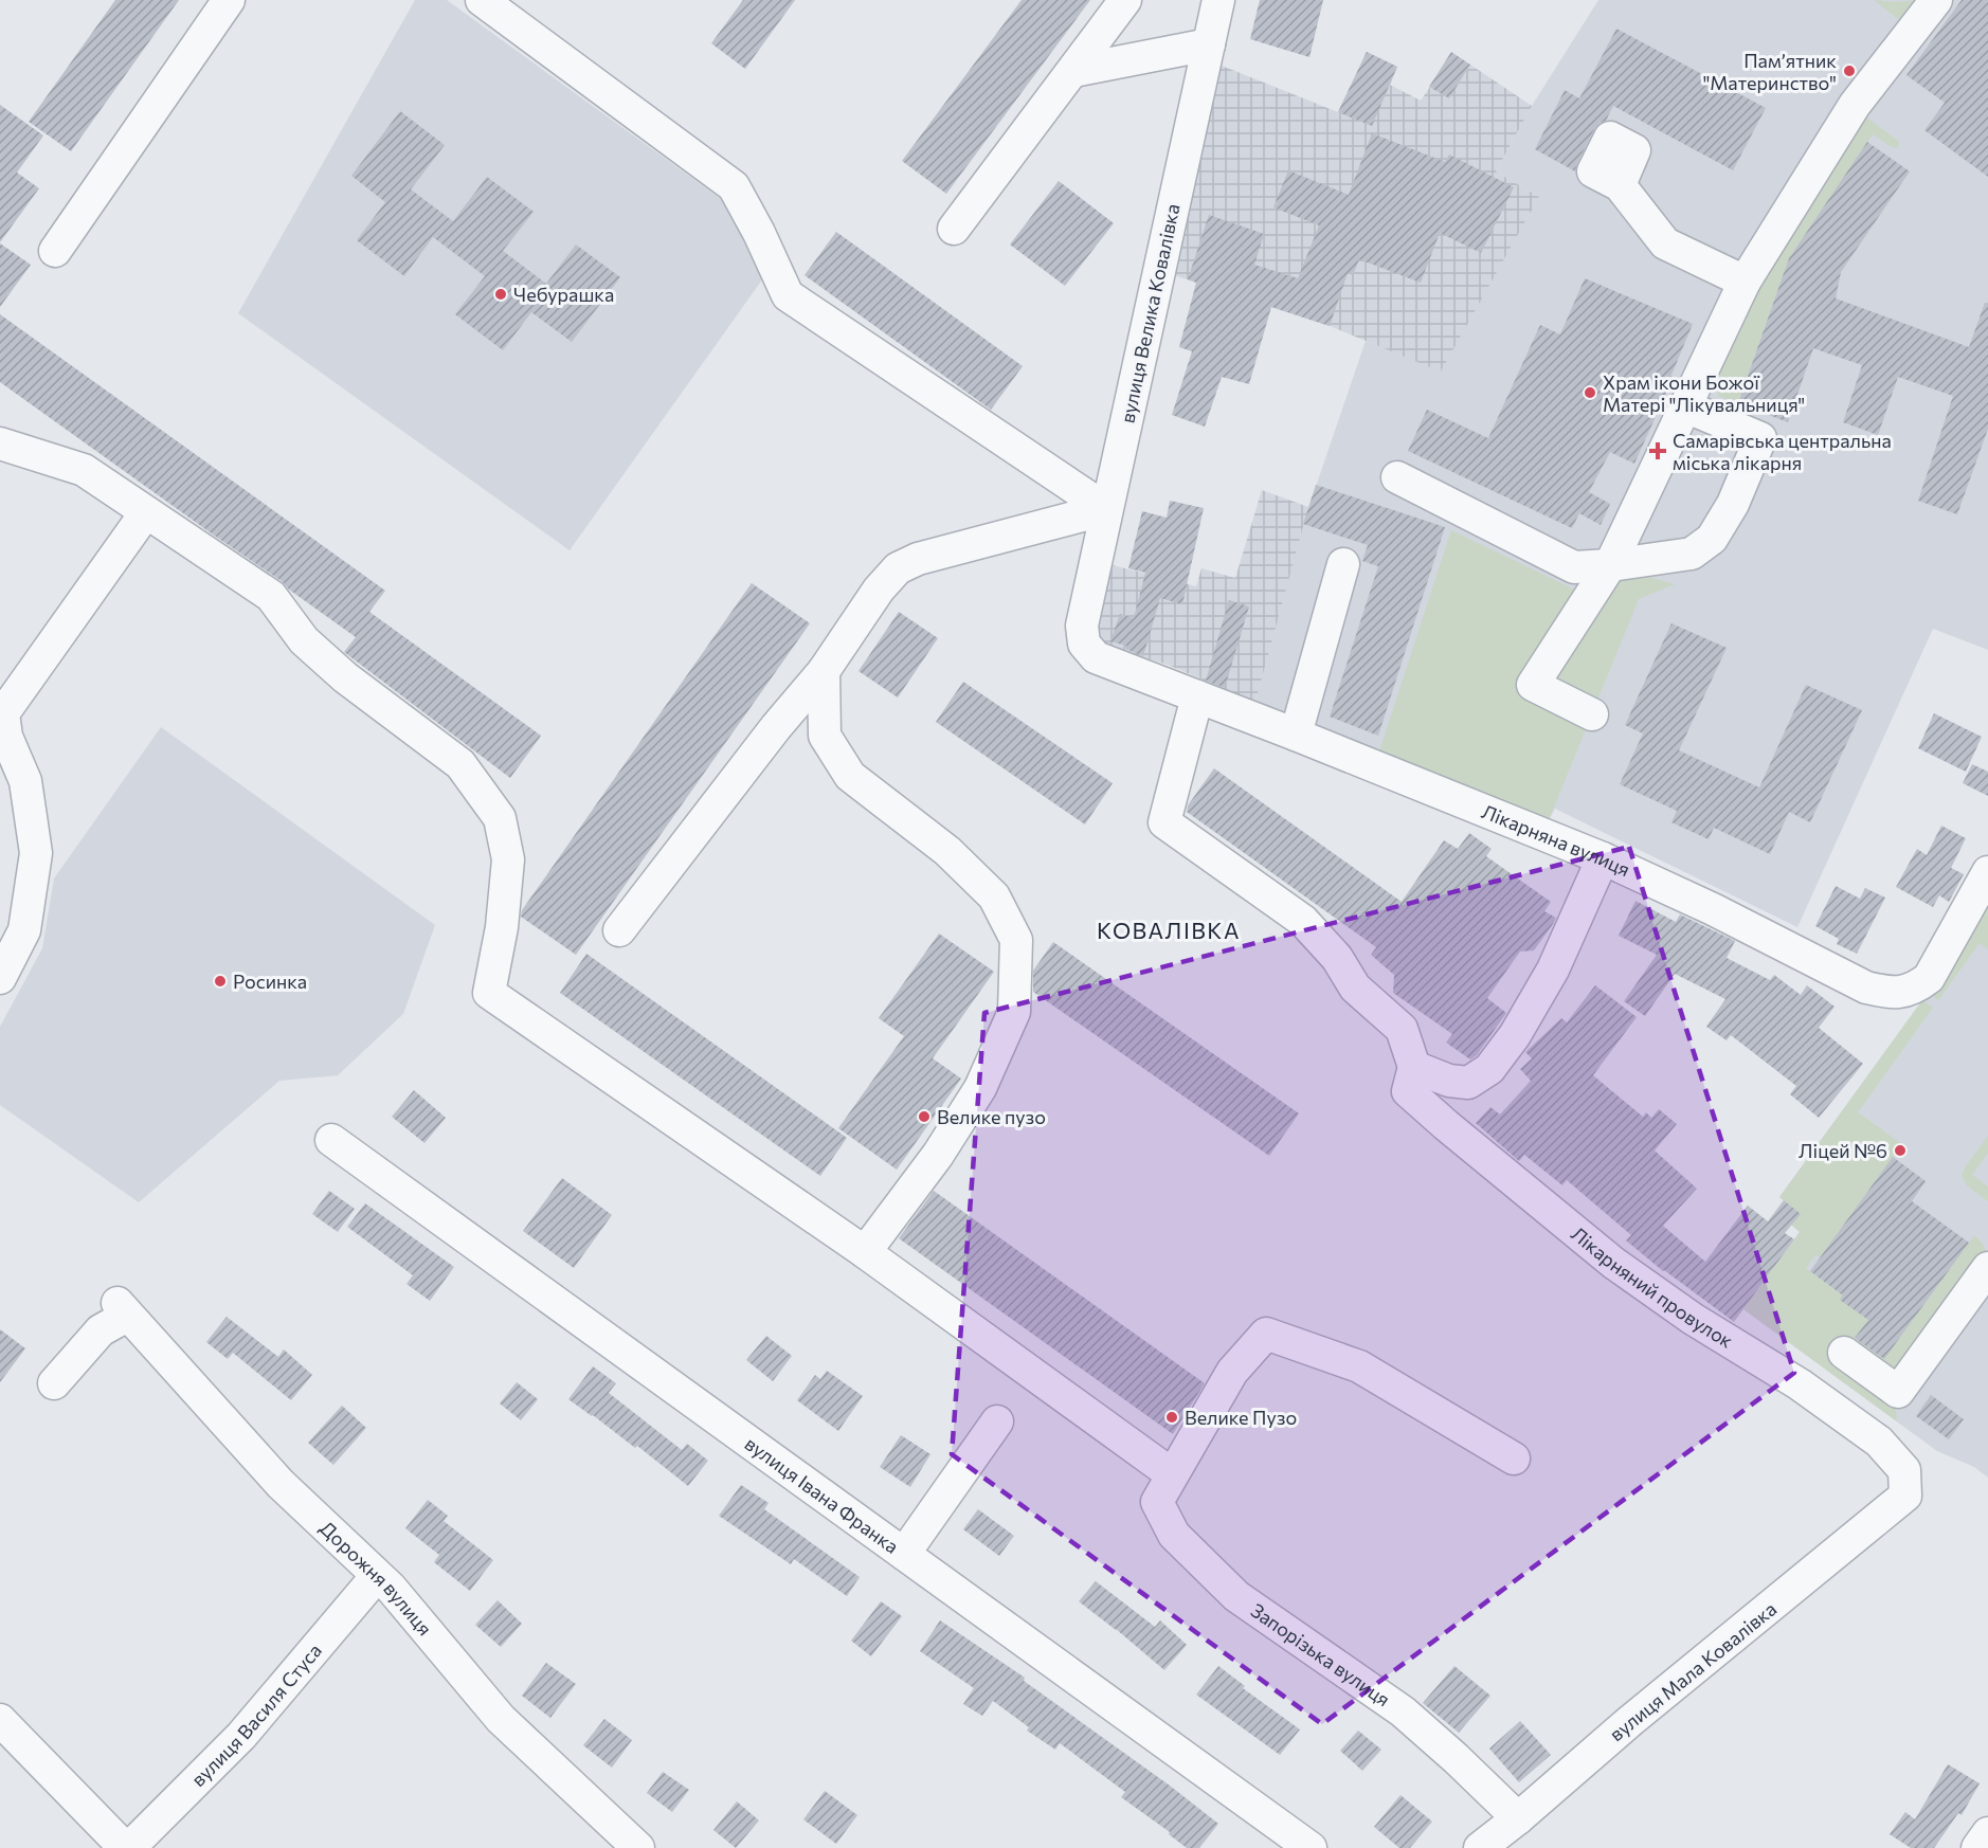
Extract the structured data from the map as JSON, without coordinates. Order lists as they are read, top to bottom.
{
  "streets": {
    "street": [
      "вулиця Велика Ковалівка",
      "Лікарняна вулиця",
      "Лікарняний провулок",
      "вулиця Івана Франка",
      "Дорожня вулиця",
      "Запорізька вулиця",
      "вулиця Мала Ковалівка",
      "вулиця Василя Стуса"
    ]
  },
  "crossings": [
    ["вулиця Велика Ковалівка", "Лікарняна вулиця"],
    ["Лікарняний провулок", "вулиця Мала Ковалівка"],
    ["Дорожня вулиця", "вулиця Василя Стуса"],
    ["Запорізька вулиця", "вулиця Мала Ковалівка"]
  ],
  "districts": ["КОВАЛІВКА"],
  "places": {
    "other": [
      "Пам’ятник \"Материнство\"",
      "Чебурашка",
      "Храм ікони Божої Матері \"Лікувальниця\"",
      "Росинка",
      "Велике пузо",
      "Ліцей №6",
      "Велике Пузо"
    ],
    "health": ["Самарівська центральна міська лікарня"]
  }
}
